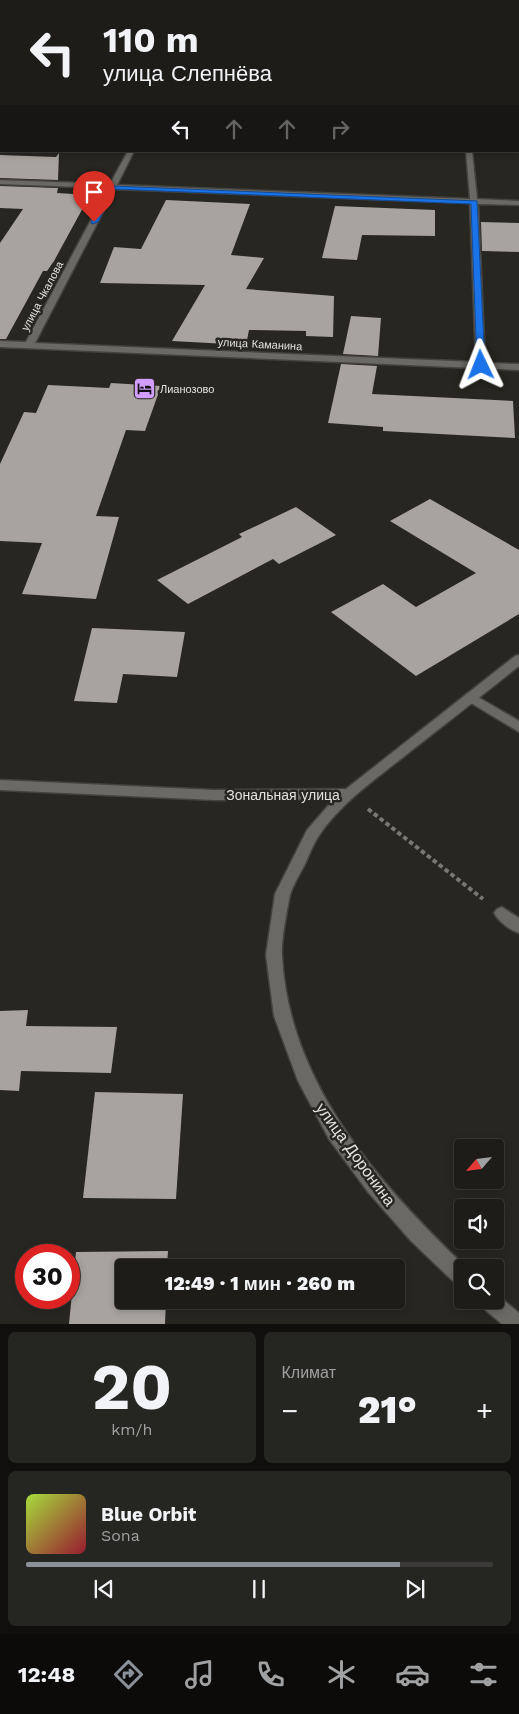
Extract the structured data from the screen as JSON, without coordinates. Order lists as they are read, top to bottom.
{
  "streets": {
    "street": [
      "улица Чкалова",
      "улица Каманина",
      "Зональная улица",
      "улица Доронина"
    ]
  },
  "crossings": [
    ["улица Чкалова", "улица Каманина"],
    ["Зональная улица", "улица Доронина"]
  ],
  "places": {
    "hotel": ["Лианозово"]
  },
  "north": "bottom left",
  "page": {
    "turn": ["110 m", "улица Слепнёва"],
    "limit": "30",
    "trip": "12:49 · 1 мин · 260 m",
    "tile": [
      ["20", "km/h"],
      "Климат"
    ],
    "heat": ["−", "21°", "+"],
    "song": ["Blue Orbit", "Sona"],
    "tabs": "12:48"
  }
}
